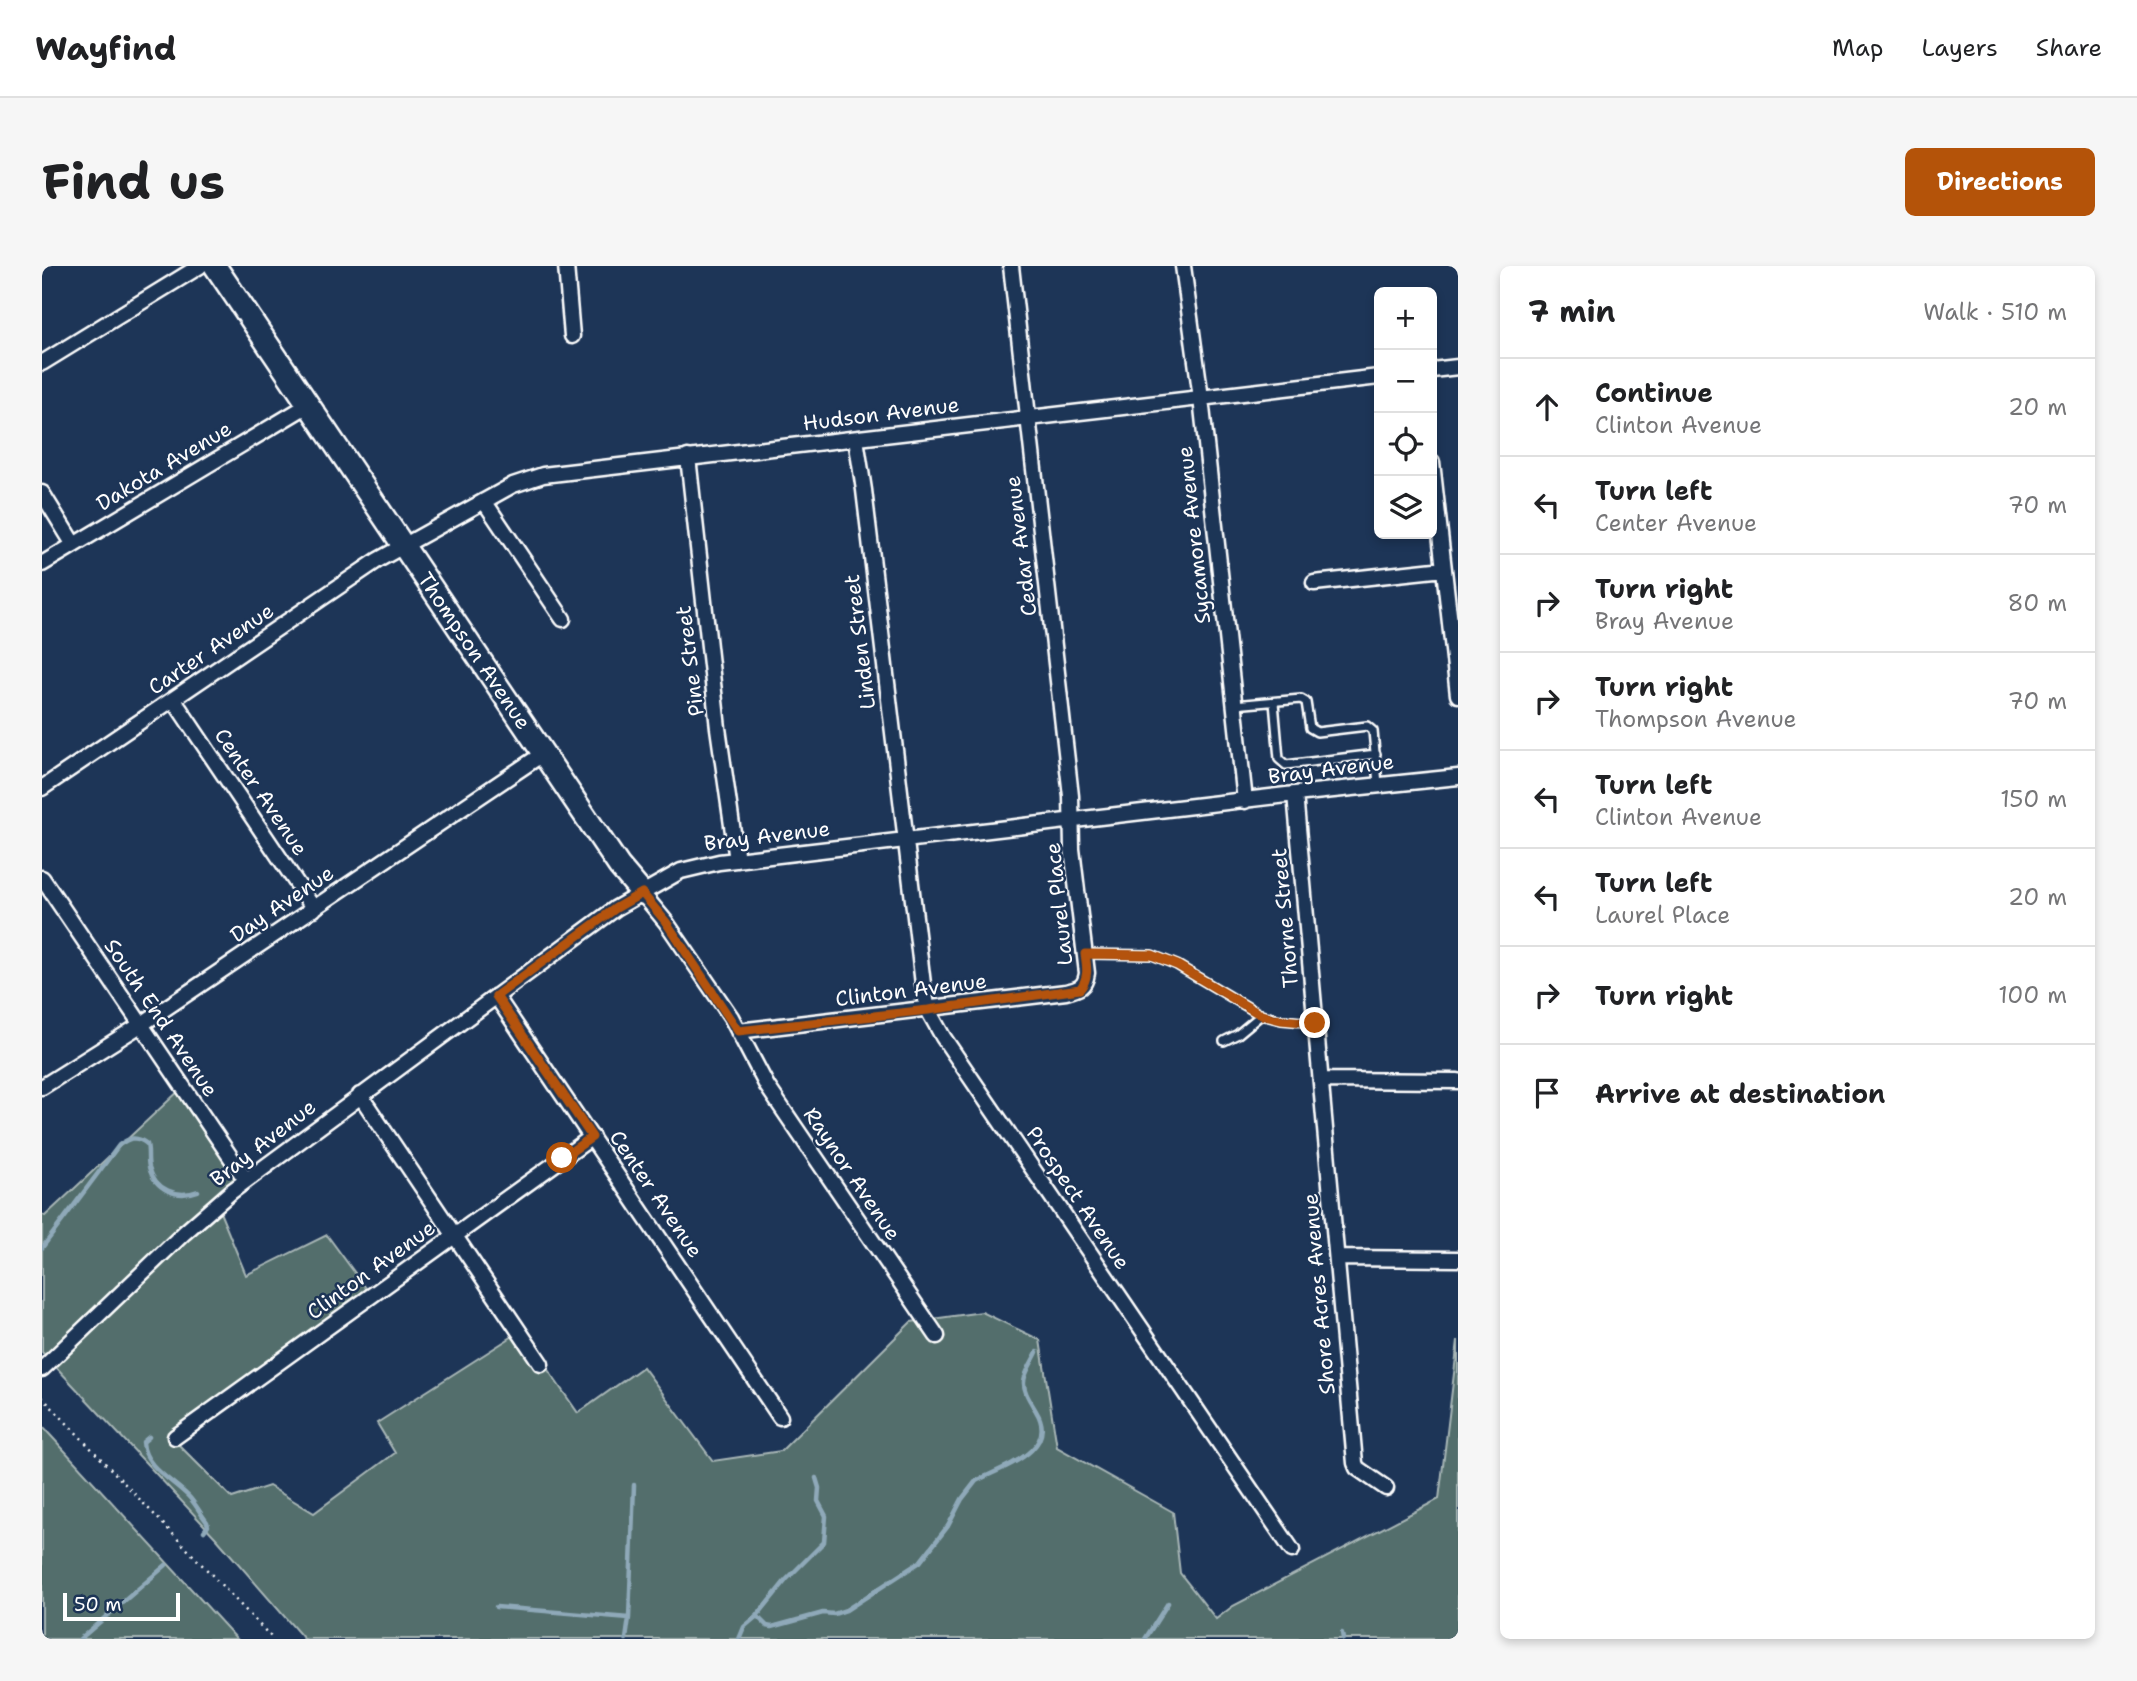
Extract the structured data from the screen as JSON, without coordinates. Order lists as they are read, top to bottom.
{
  "streets": {
    "street": [
      "Hudson Avenue",
      "Dakota Avenue",
      "Sycamore Avenue",
      "Cedar Avenue",
      "Linden Street",
      "Carter Avenue",
      "Thompson Avenue",
      "Pine Street",
      "Bray Avenue",
      "Center Avenue",
      "Day Avenue",
      "Laurel Place",
      "Thorne Street",
      "Clinton Avenue",
      "South End Avenue",
      "Raynor Avenue",
      "Prospect Avenue",
      "Shore Acres Avenue"
    ]
  },
  "crossings": [
    ["Hudson Avenue", "Sycamore Avenue"],
    ["Hudson Avenue", "Cedar Avenue"],
    ["Hudson Avenue", "Linden Street"],
    ["Hudson Avenue", "Carter Avenue"],
    ["Hudson Avenue", "Thompson Avenue"],
    ["Hudson Avenue", "Pine Street"],
    ["Dakota Avenue", "Thompson Avenue"],
    ["Sycamore Avenue", "Bray Avenue"],
    ["Cedar Avenue", "Bray Avenue"],
    ["Cedar Avenue", "Laurel Place"],
    ["Linden Street", "Bray Avenue"],
    ["Linden Street", "Prospect Avenue"],
    ["Carter Avenue", "Thompson Avenue"],
    ["Carter Avenue", "Center Avenue"],
    ["Thompson Avenue", "Bray Avenue"],
    ["Thompson Avenue", "Day Avenue"],
    ["Thompson Avenue", "Clinton Avenue"],
    ["Thompson Avenue", "Raynor Avenue"],
    ["Pine Street", "Bray Avenue"],
    ["Bray Avenue", "Center Avenue"],
    ["Bray Avenue", "Laurel Place"],
    ["Bray Avenue", "Thorne Street"],
    ["Bray Avenue", "South End Avenue"],
    ["Bray Avenue", "Prospect Avenue"],
    ["Center Avenue", "Day Avenue"],
    ["Center Avenue", "Clinton Avenue"],
    ["Day Avenue", "South End Avenue"],
    ["Laurel Place", "Clinton Avenue"],
    ["Thorne Street", "Shore Acres Avenue"],
    ["Clinton Avenue", "Raynor Avenue"],
    ["Clinton Avenue", "Prospect Avenue"]
  ],
  "scale_bar": "50 m",
  "page": {
    "header": "Wayfind",
    "nav": ["Map", "Layers", "Share"],
    "buttons": "Directions",
    "title": "Find us",
    "heading": ["7 min", "Walk · 510 m"],
    "map_buttons": ["+", "−"],
    "list": [
      ["Continue", "Clinton Avenue", "20 m"],
      ["Turn left", "Center Avenue", "70 m"],
      ["Turn right", "Bray Avenue", "80 m"],
      ["Turn right", "Thompson Avenue", "70 m"],
      ["Turn left", "Clinton Avenue", "150 m"],
      ["Turn left", "Laurel Place", "20 m"],
      ["Turn right", "100 m"],
      "Arrive at destination"
    ],
    "scale": "50 m"
  }
}
